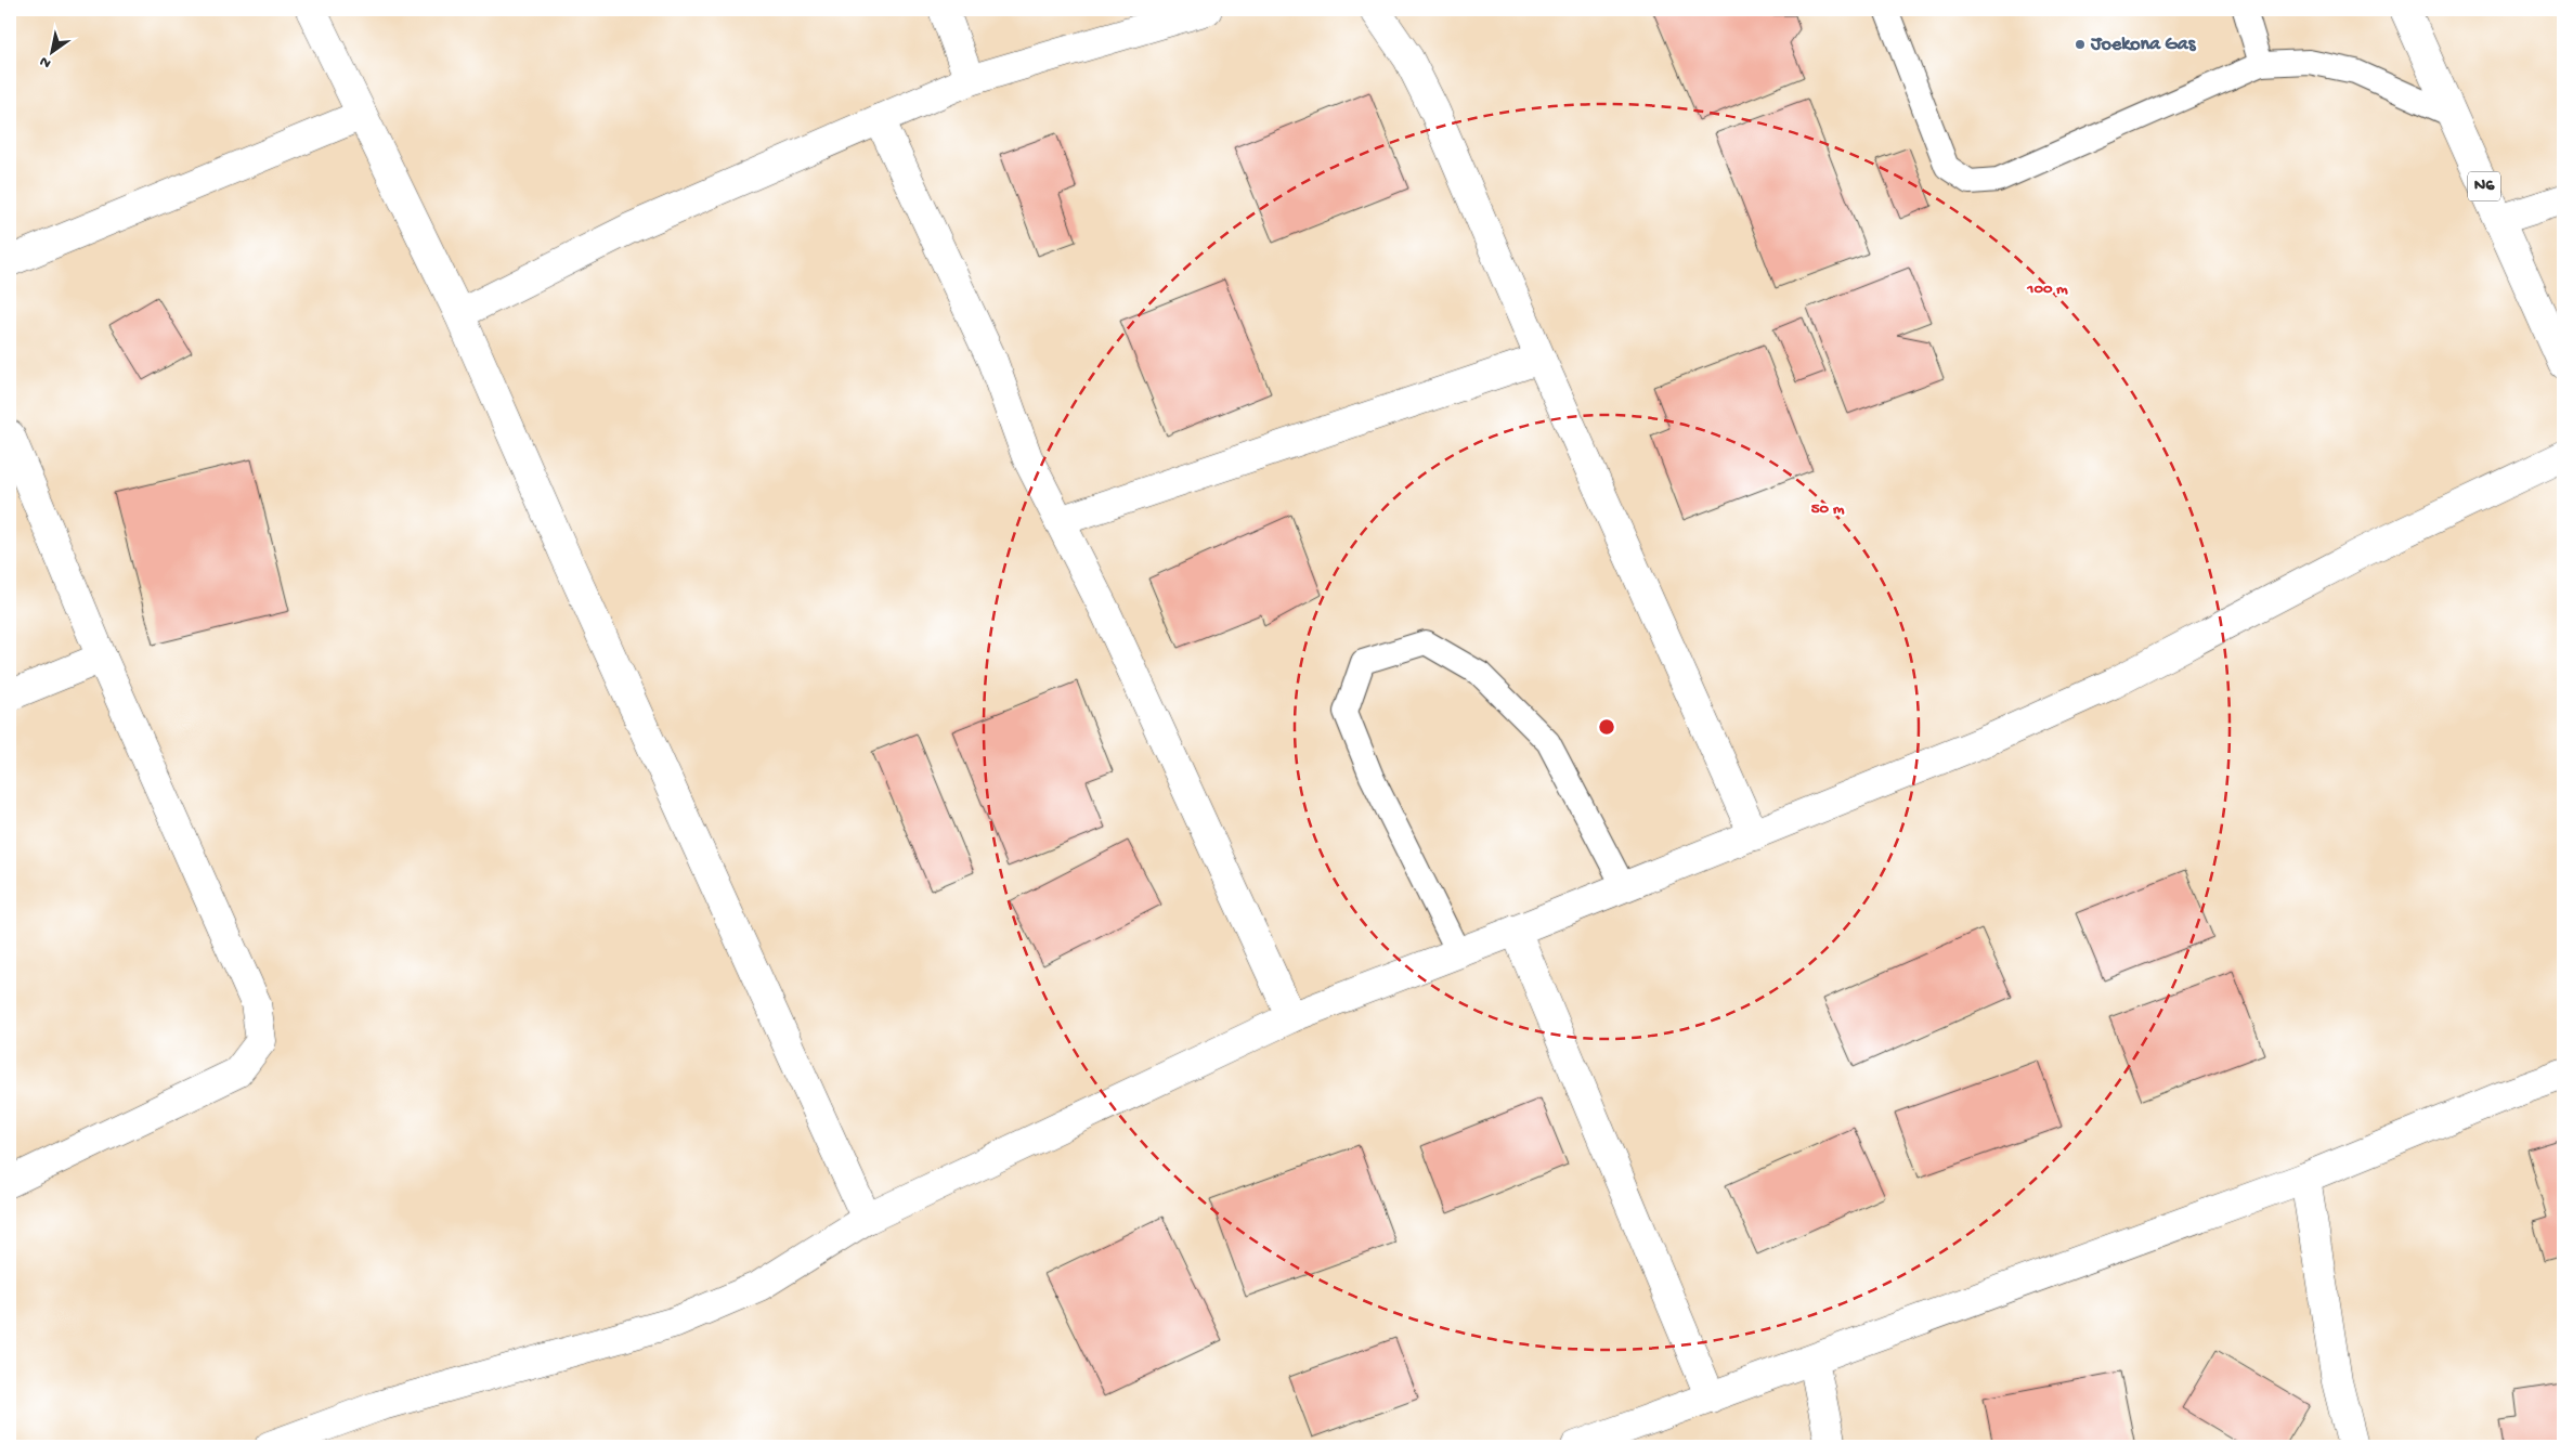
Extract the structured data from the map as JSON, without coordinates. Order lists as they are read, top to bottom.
{
  "streets": {
    "street": ["N6"]
  },
  "places": ["Joekona Gas"],
  "north": "bottom left",
  "rings": ["100 m", "50 m"]
}
